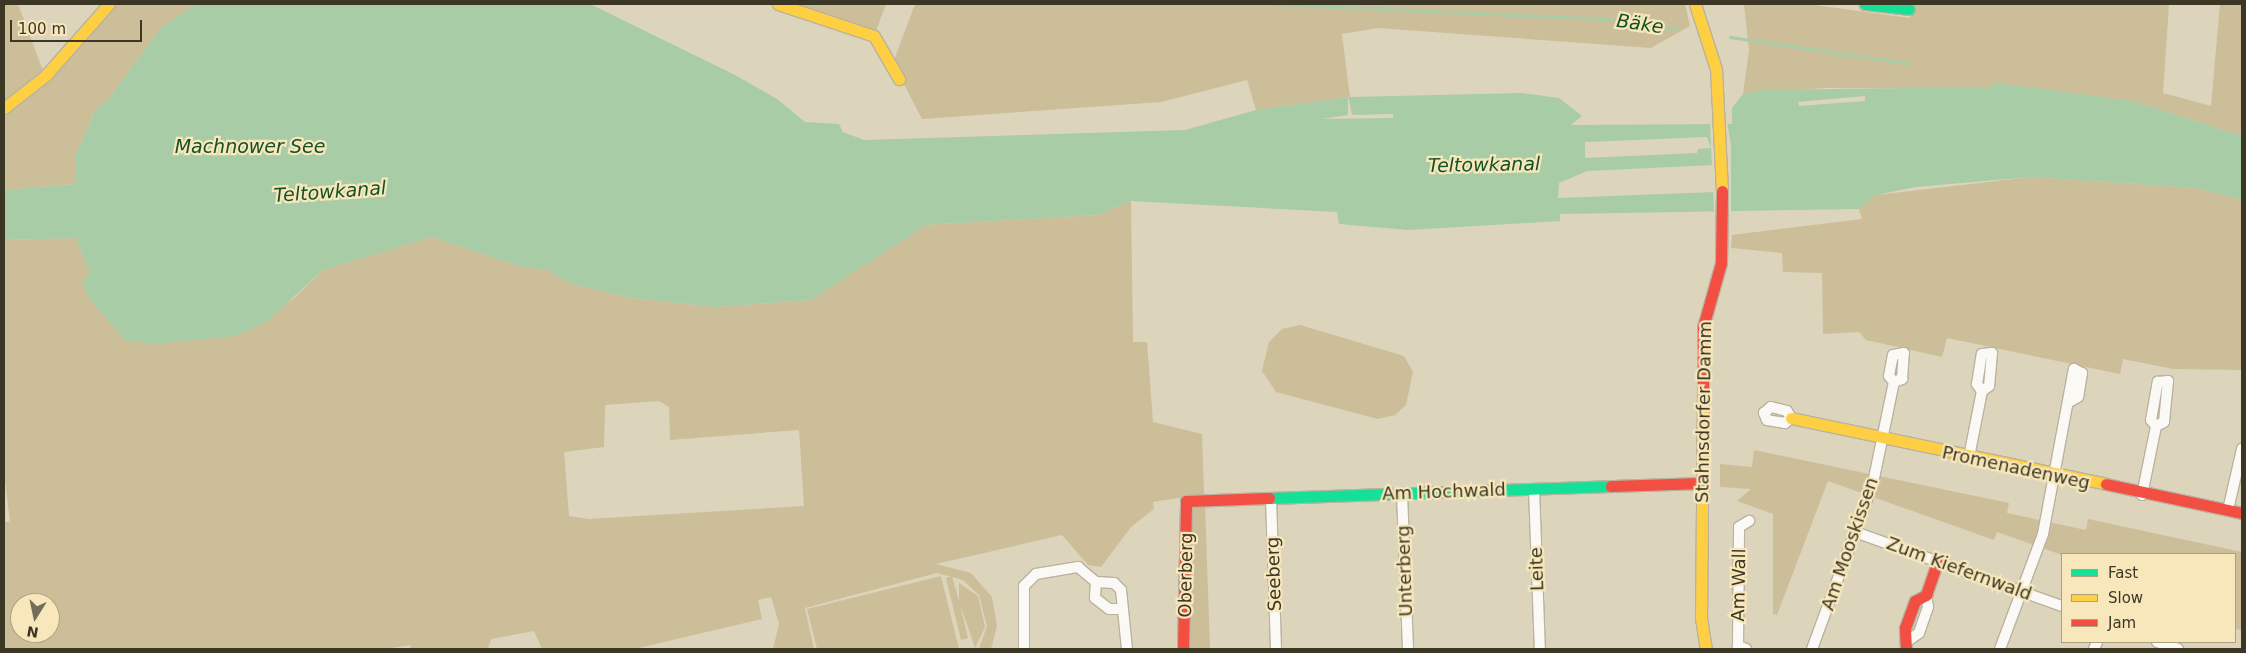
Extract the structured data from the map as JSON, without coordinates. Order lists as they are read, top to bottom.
{
  "streets": {
    "street": [
      "Stahnsdorfer Damm",
      "Promenadenweg",
      "Am Hochwald",
      "Am Mooskissen",
      "Leite",
      "Zum Kiefernwald",
      "Unterberg",
      "Seeberg",
      "Oberberg",
      "Am Wall"
    ]
  },
  "crossings": [
    ["Stahnsdorfer Damm", "Am Hochwald"],
    ["Promenadenweg", "Am Mooskissen"],
    ["Am Hochwald", "Leite"],
    ["Am Hochwald", "Unterberg"],
    ["Am Hochwald", "Seeberg"],
    ["Am Hochwald", "Oberberg"],
    ["Am Mooskissen", "Zum Kiefernwald"]
  ],
  "water": ["Bäke", "Machnower See", "Teltowkanal"],
  "legend": ["Fast", "Slow", "Jam"],
  "scale_bar": "100 m",
  "north": "bottom"
}
